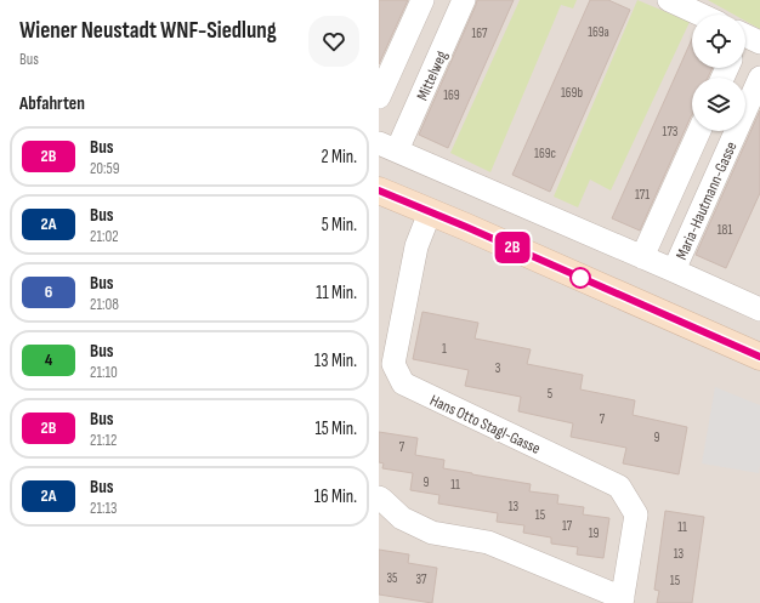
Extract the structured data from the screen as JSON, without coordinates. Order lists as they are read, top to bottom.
{
  "streets": {
    "street": ["Mittelweg", "Maria-Hautmann-Gasse", "Hans Otto Stagl-Gasse"]
  },
  "lines": ["bus line 2B"],
  "house_numbers": [
    "169a",
    "167",
    "169b",
    "169",
    "173",
    "169c",
    "171",
    "181",
    "1",
    "3",
    "5",
    "7",
    "9",
    "7",
    "9",
    "11",
    "13",
    "15",
    "17",
    "11",
    "19",
    "13",
    "35",
    "37",
    "15"
  ],
  "page": {
    "heading": [
      ["Wiener Neustadt WNF-Siedlung", "Bus"],
      "Abfahrten"
    ],
    "on_map": "2B",
    "list": [
      {
        "mark": "2B",
        "name": "Bus",
        "note": "20:59",
        "value": "2 Min."
      },
      {
        "mark": "2A",
        "name": "Bus",
        "note": "21:02",
        "value": "5 Min."
      },
      {
        "mark": "6",
        "name": "Bus",
        "note": "21:08",
        "value": "11 Min."
      },
      {
        "mark": "4",
        "name": "Bus",
        "note": "21:10",
        "value": "13 Min."
      },
      {
        "mark": "2B",
        "name": "Bus",
        "note": "21:12",
        "value": "15 Min."
      },
      {
        "mark": "2A",
        "name": "Bus",
        "note": "21:13",
        "value": "16 Min."
      }
    ]
  }
}
